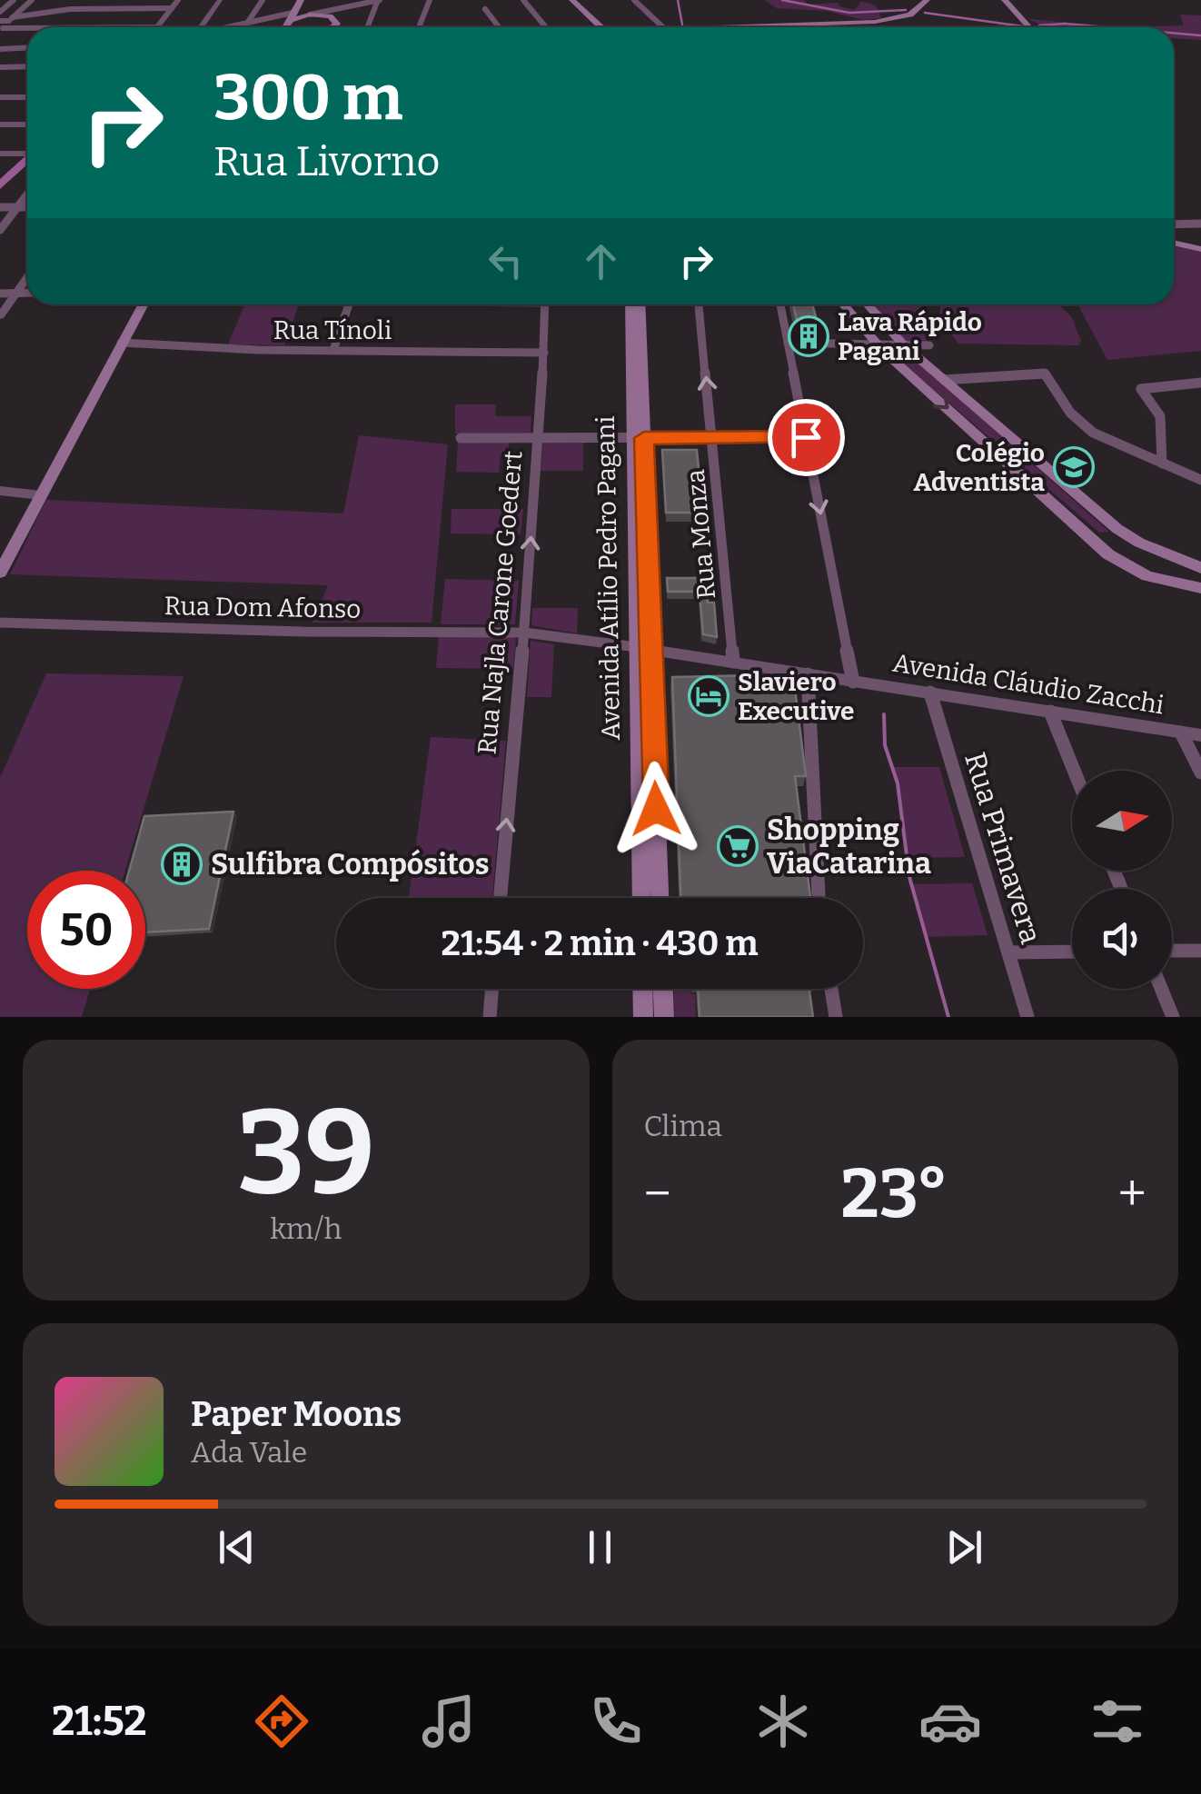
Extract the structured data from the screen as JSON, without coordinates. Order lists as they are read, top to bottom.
{
  "streets": {
    "main road": ["Avenida Atílio Pedro Pagani"],
    "street": [
      "Rua Tínoli",
      "Rua Monza",
      "Rua Najla Carone Goedert",
      "Rua Dom Afonso",
      "Avenida Cláudio Zacchi",
      "Rua Primavera"
    ]
  },
  "crossings": [
    ["Rua Tínoli", "Rua Najla Carone Goedert"],
    ["Rua Monza", "Avenida Cláudio Zacchi"],
    ["Avenida Atílio Pedro Pagani", "Avenida Cláudio Zacchi"],
    ["Rua Najla Carone Goedert", "Rua Dom Afonso"],
    ["Rua Najla Carone Goedert", "Avenida Cláudio Zacchi"],
    ["Rua Dom Afonso", "Avenida Cláudio Zacchi"],
    ["Avenida Cláudio Zacchi", "Rua Primavera"]
  ],
  "one_way": ["Rua Najla Carone Goedert"],
  "places": {
    "building": ["Lava Rápido Pagani", "Sulfibra Compósitos"],
    "school or university": ["Colégio Adventista"],
    "hotel": ["Slaviero Executive"],
    "supermarket": ["Shopping ViaCatarina"]
  },
  "north": "right",
  "page": {
    "turn": ["300 m", "Rua Livorno"],
    "limit": "50",
    "trip": "21:54 · 2 min · 430 m",
    "tile": [
      ["39", "km/h"],
      "Clima"
    ],
    "heat": ["−", "23°", "+"],
    "song": ["Paper Moons", "Ada Vale"],
    "tabs": "21:52"
  }
}
